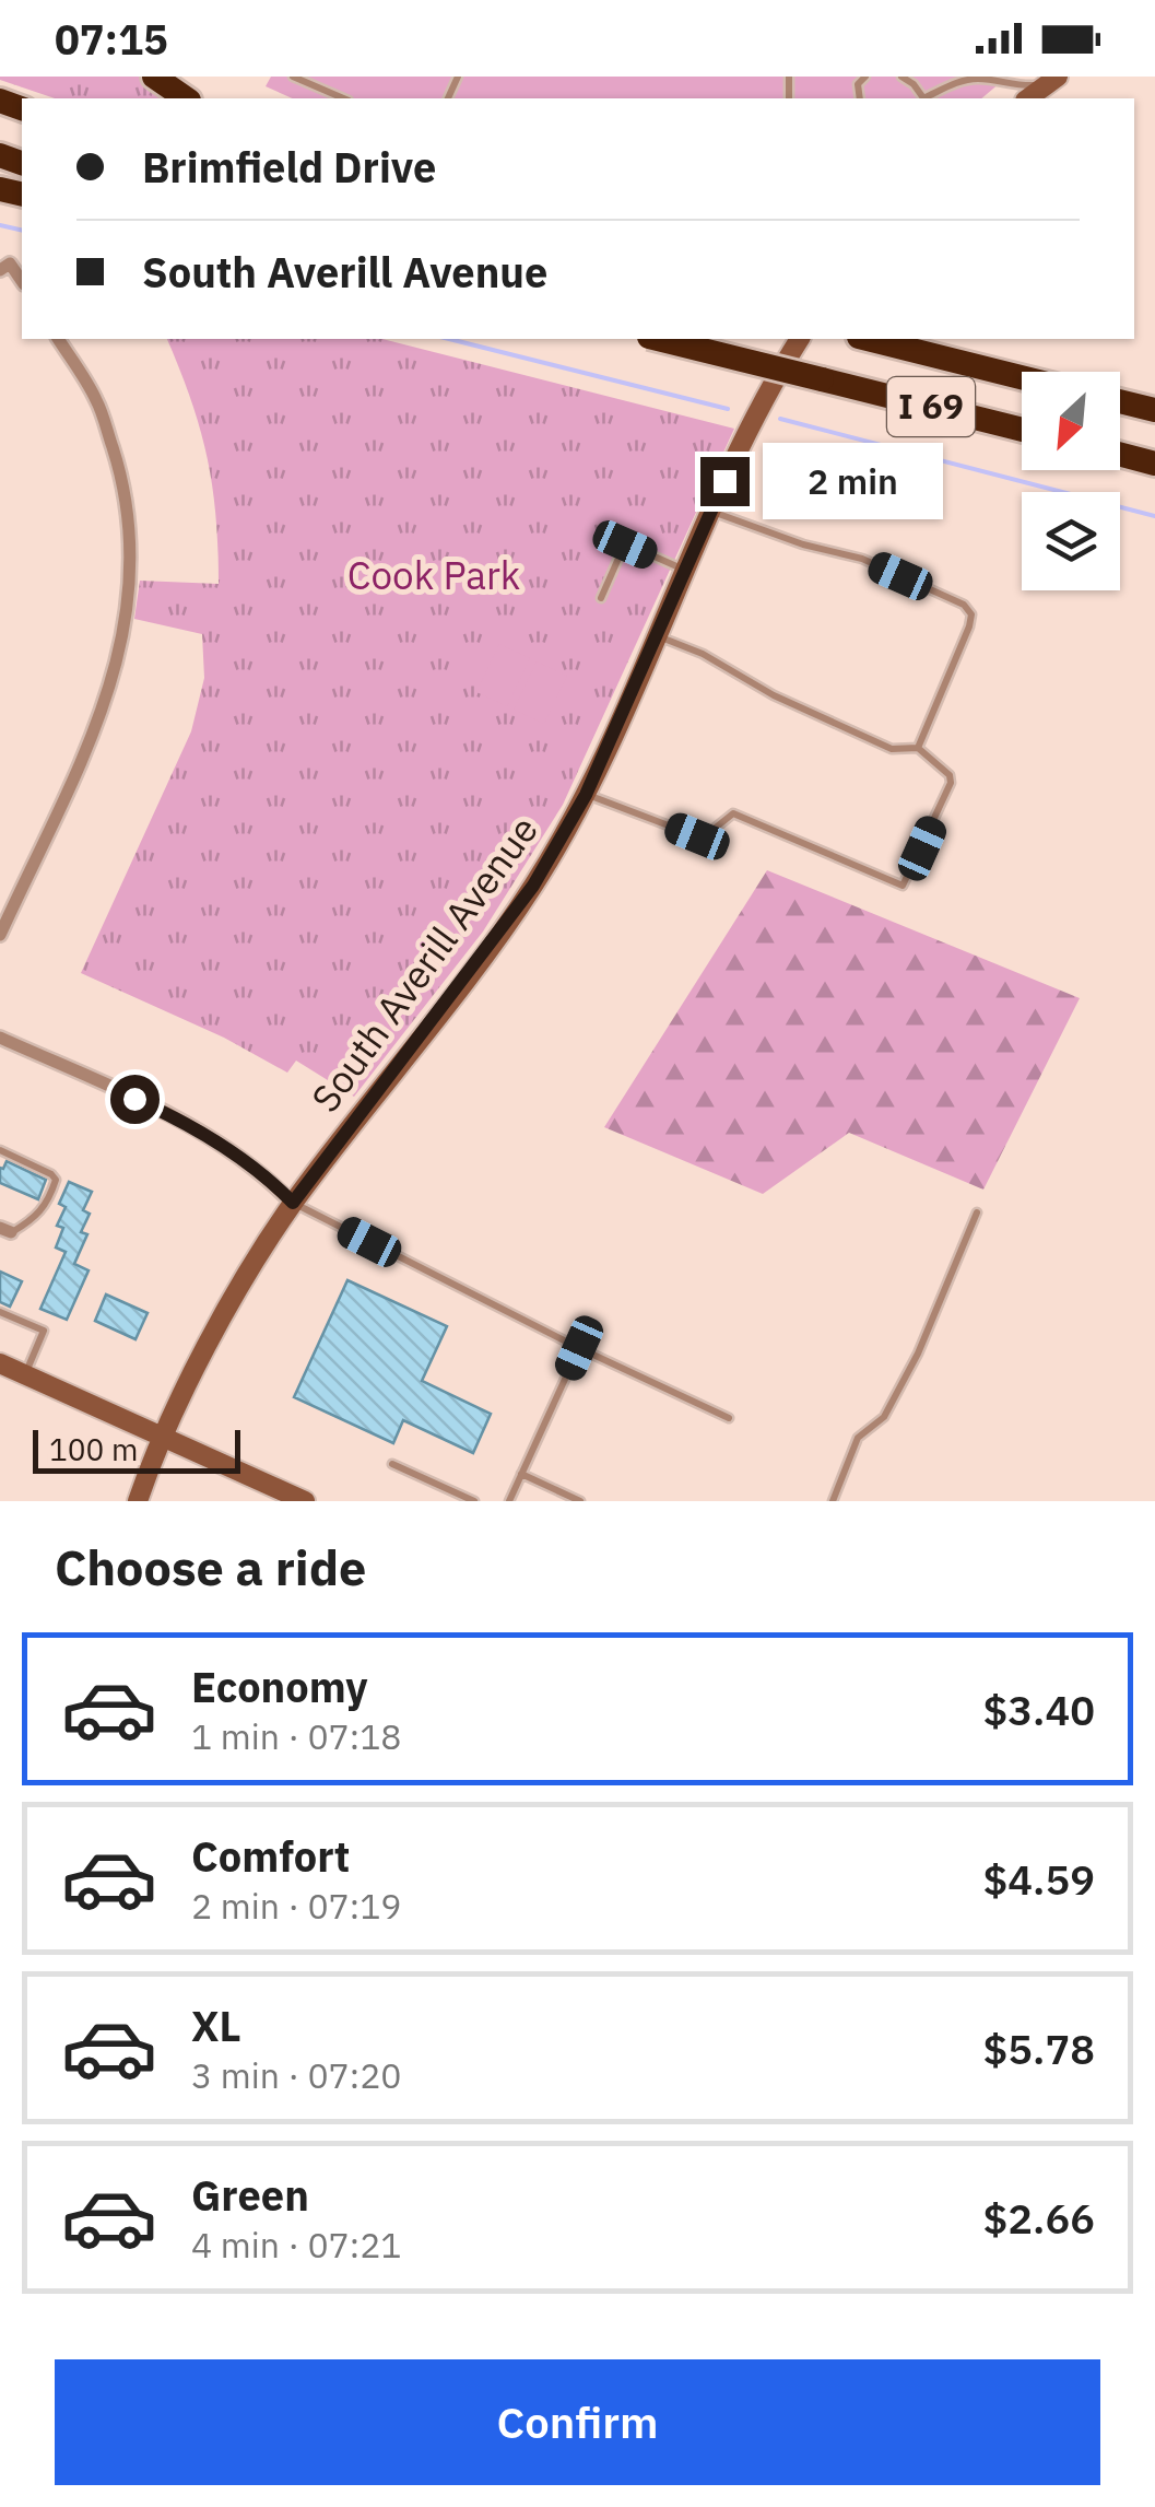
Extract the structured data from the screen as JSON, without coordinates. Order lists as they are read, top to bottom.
{
  "streets": {
    "highway": ["I 69"],
    "street": ["South Averill Avenue"]
  },
  "parks": ["Cook Park"],
  "scale_bar": "100 m",
  "north": "bottom left",
  "page": {
    "status": "07:15",
    "banner": ["Brimfield Drive", "South Averill Avenue"],
    "bubble": "2 min",
    "scale": "100 m",
    "heading": "Choose a ride",
    "list": [
      {
        "name": "Economy",
        "note": "1 min · 07:18",
        "value": "$3.40"
      },
      {
        "name": "Comfort",
        "note": "2 min · 07:19",
        "value": "$4.59"
      },
      {
        "name": "XL",
        "note": "3 min · 07:20",
        "value": "$5.78"
      },
      {
        "name": "Green",
        "note": "4 min · 07:21",
        "value": "$2.66"
      }
    ],
    "buttons": "Confirm"
  }
}
